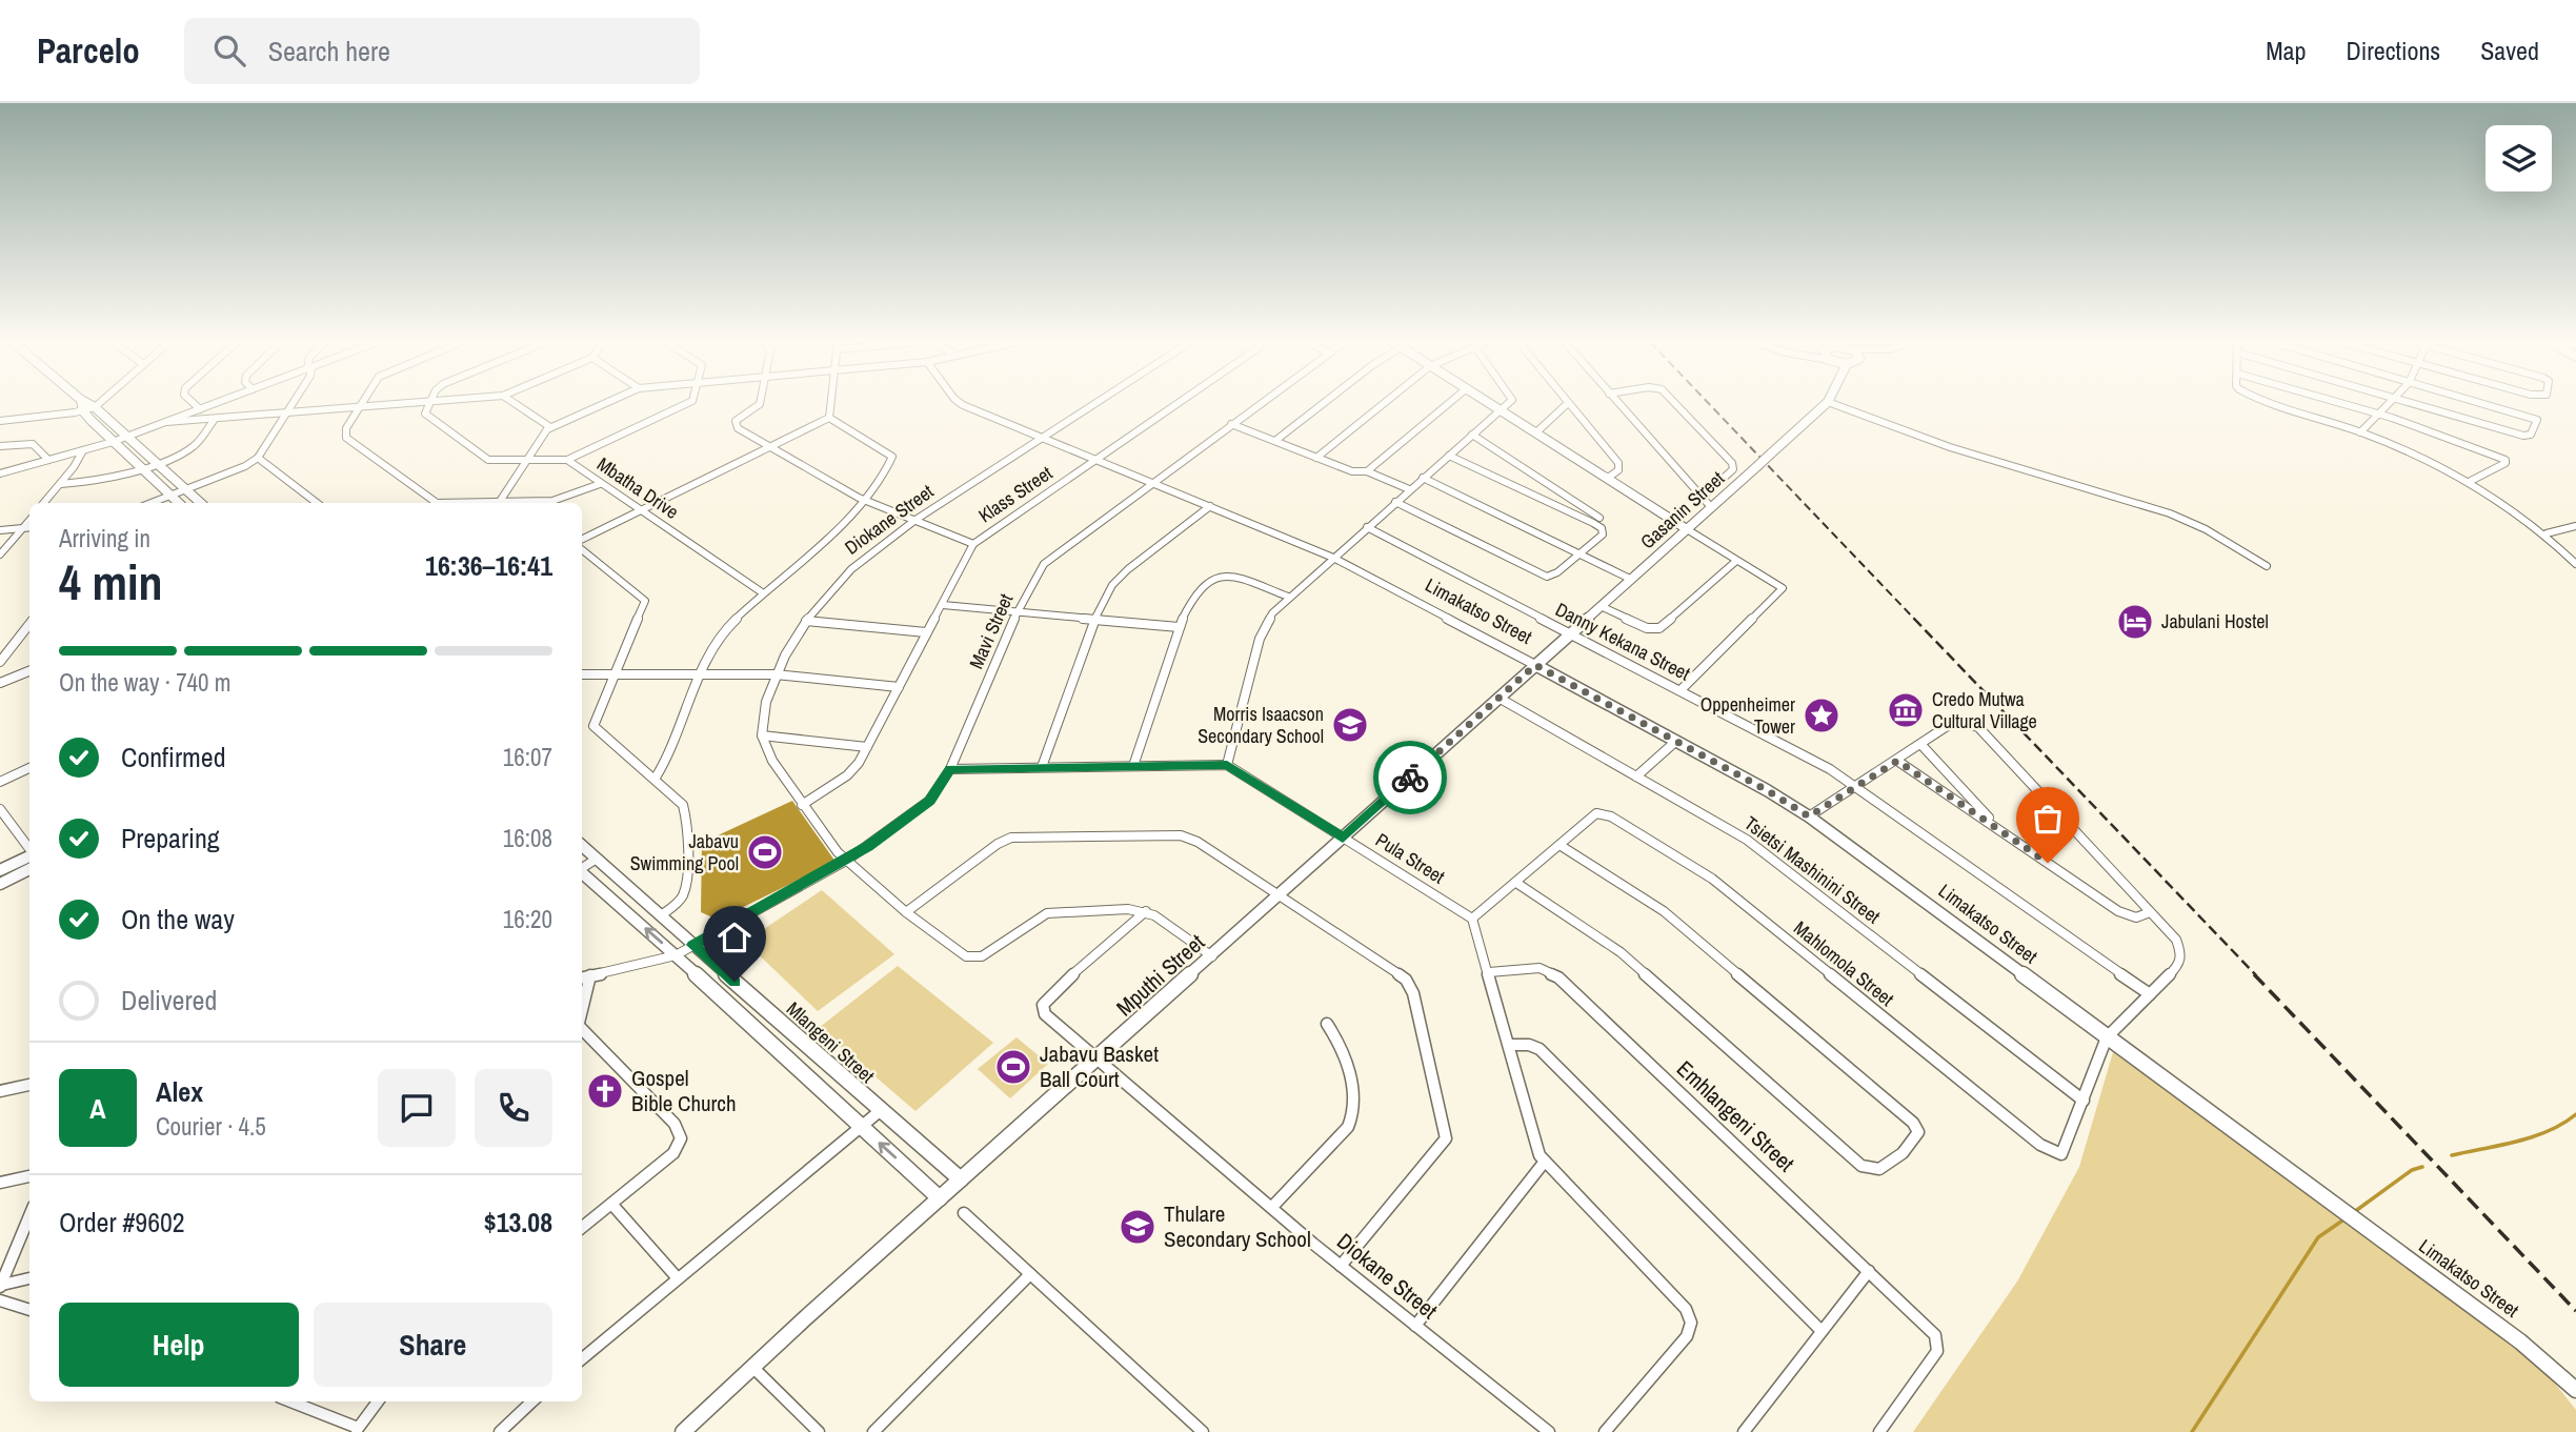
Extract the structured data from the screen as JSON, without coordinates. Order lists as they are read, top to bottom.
{
  "streets": {
    "street": [
      "Mbatha Drive",
      "Klass Street",
      "Gasanin Street",
      "Diokane Street",
      "Limakatso Street",
      "Mavi Street",
      "Danny Kekana Street",
      "Pula Street",
      "Tsietsi Mashinini Street",
      "Mahlomola Street",
      "Mputhi Street",
      "Mlangeni Street",
      "Emhlangeni Street"
    ]
  },
  "crossings": [
    ["Klass Street", "Limakatso Street"],
    ["Gasanin Street", "Limakatso Street"],
    ["Gasanin Street", "Danny Kekana Street"],
    ["Gasanin Street", "Mputhi Street"],
    ["Diokane Street", "Limakatso Street"],
    ["Diokane Street", "Mputhi Street"],
    ["Limakatso Street", "Mavi Street"],
    ["Limakatso Street", "Mputhi Street"],
    ["Mavi Street", "Mlangeni Street"],
    ["Pula Street", "Mputhi Street"],
    ["Tsietsi Mashinini Street", "Mahlomola Street"],
    ["Tsietsi Mashinini Street", "Mputhi Street"],
    ["Mputhi Street", "Mlangeni Street"]
  ],
  "places": {
    "hotel": ["Jabulani Hostel"],
    "museum": ["Credo Mutwa Cultural Village"],
    "place": ["Oppenheimer Tower"],
    "school or university": ["Morris Isaacson Secondary School", "Thulare Secondary School"],
    "sports": ["Jabavu Swimming Pool", "Jabavu Basket Ball Court"],
    "church": ["Gospel Bible Church"]
  },
  "page": {
    "header": "Parcelo",
    "search": "Search here",
    "nav": ["Map", "Directions", "Saved"],
    "heading": ["4 min", "Arriving in", "16:36–16:41"],
    "panel": [
      "Alex",
      "Courier · 4.5",
      "Order #9602",
      "$13.08"
    ],
    "bar": "On the way · 740 m",
    "list": [
      ["Confirmed", "16:07"],
      ["Preparing", "16:08"],
      ["On the way", "16:20"],
      "Delivered"
    ],
    "round": "A",
    "buttons": ["Help", "Share"]
  }
}
